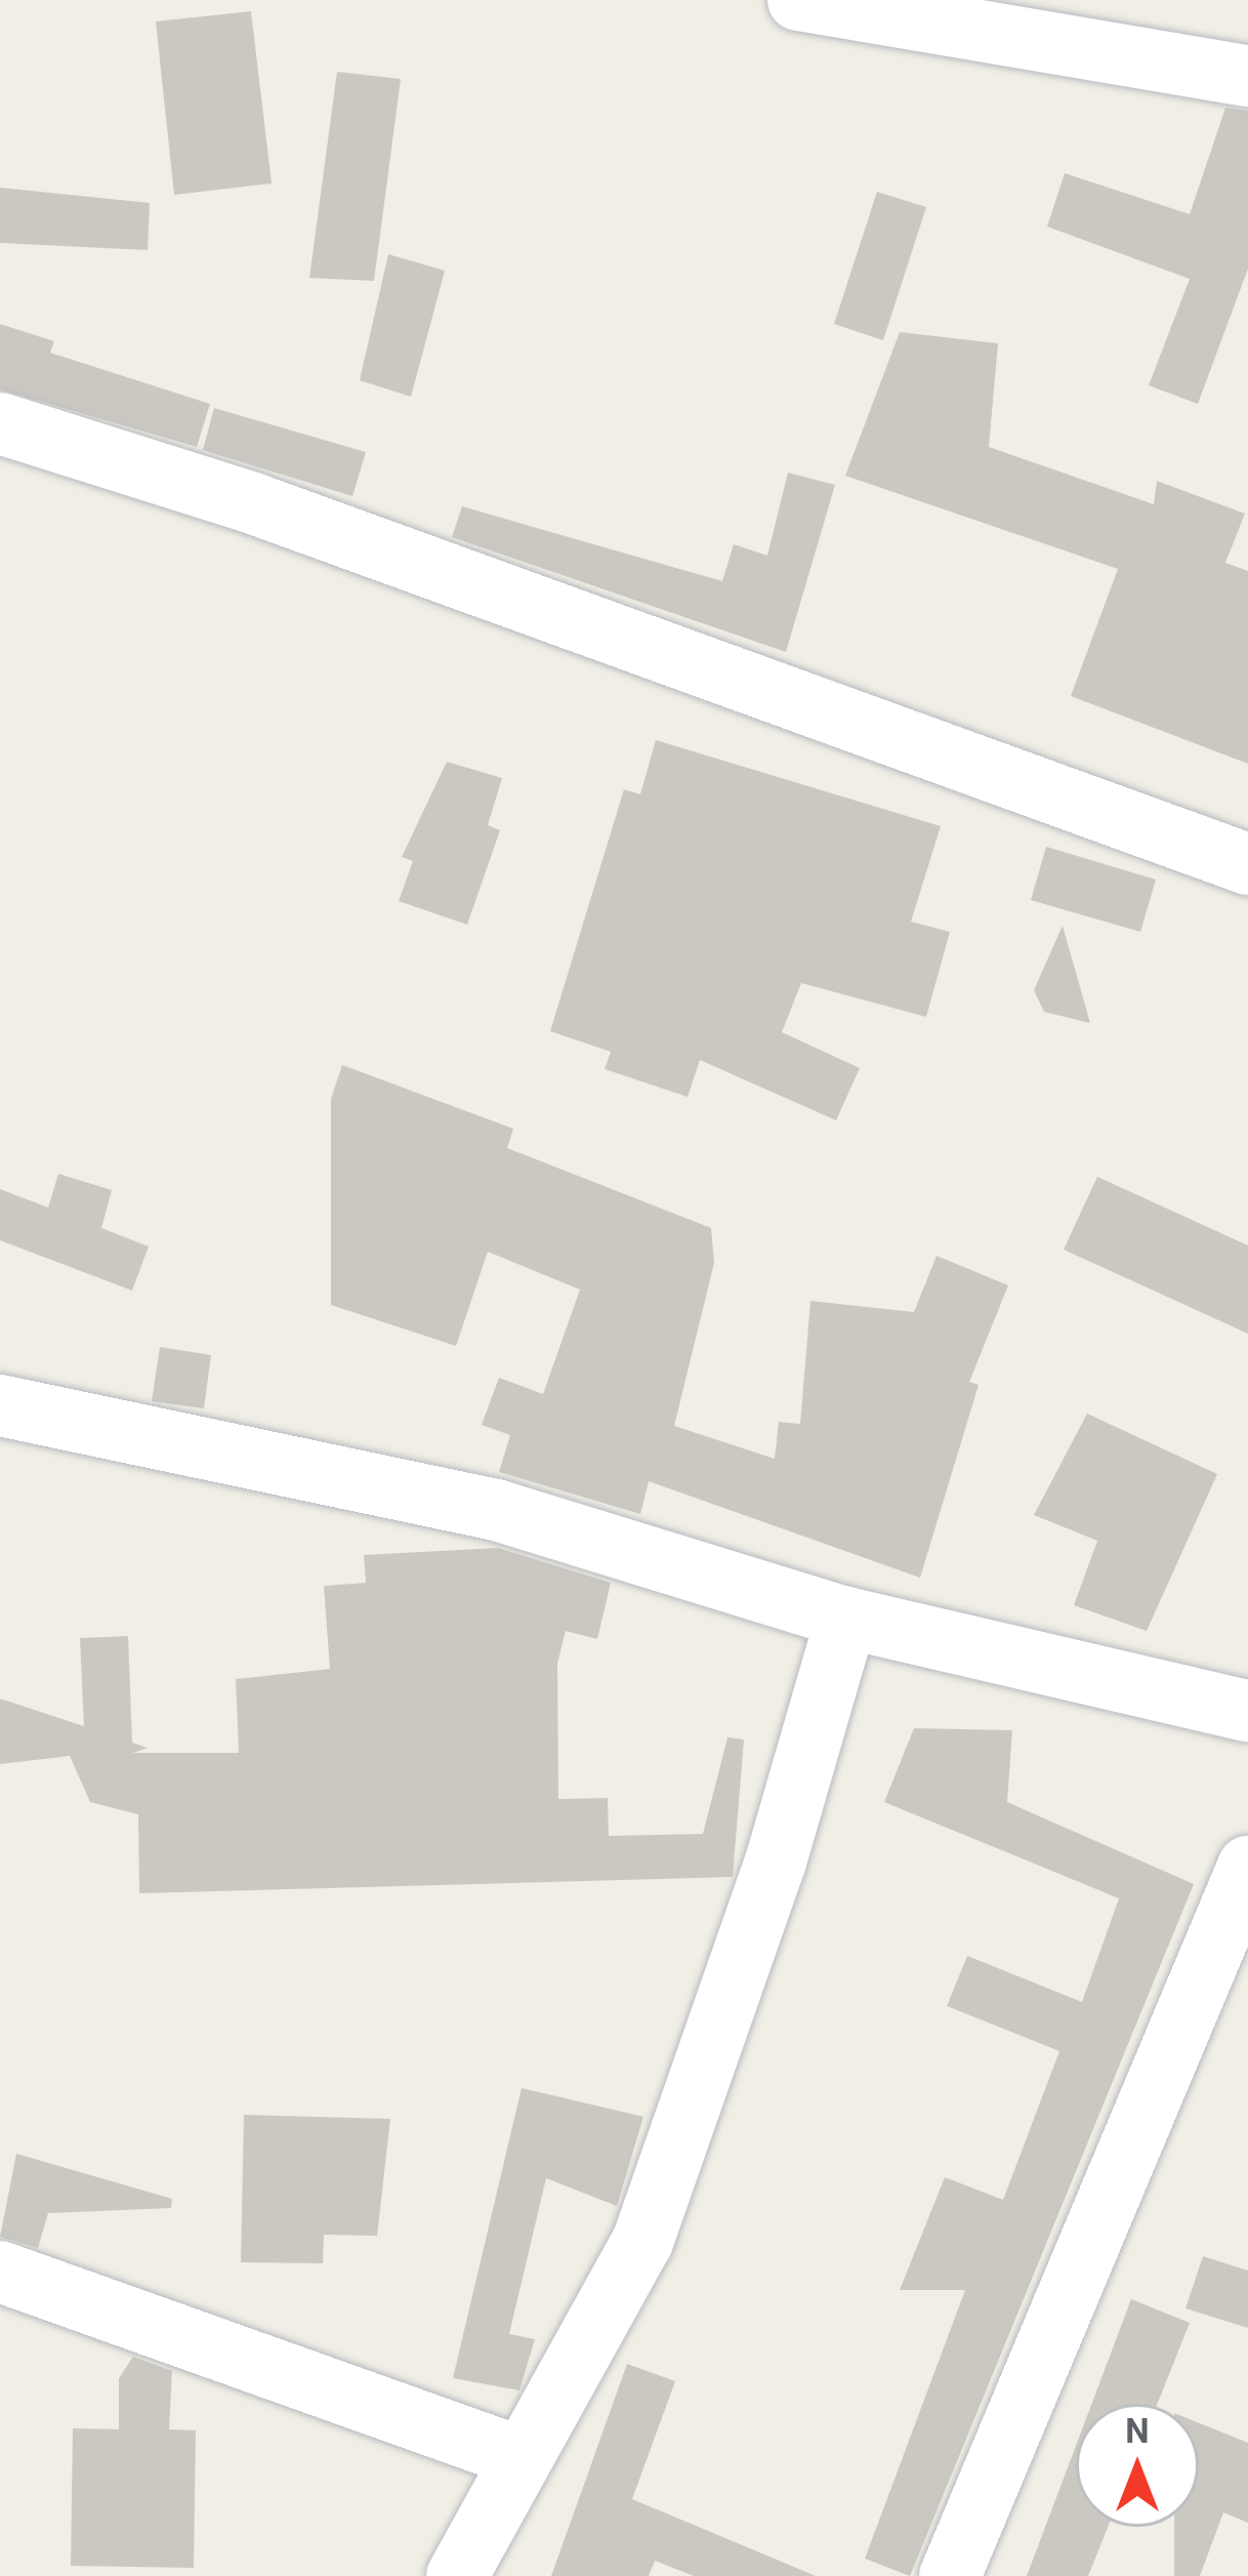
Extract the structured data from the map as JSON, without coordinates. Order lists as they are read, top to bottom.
{
  "north": "top"
}
